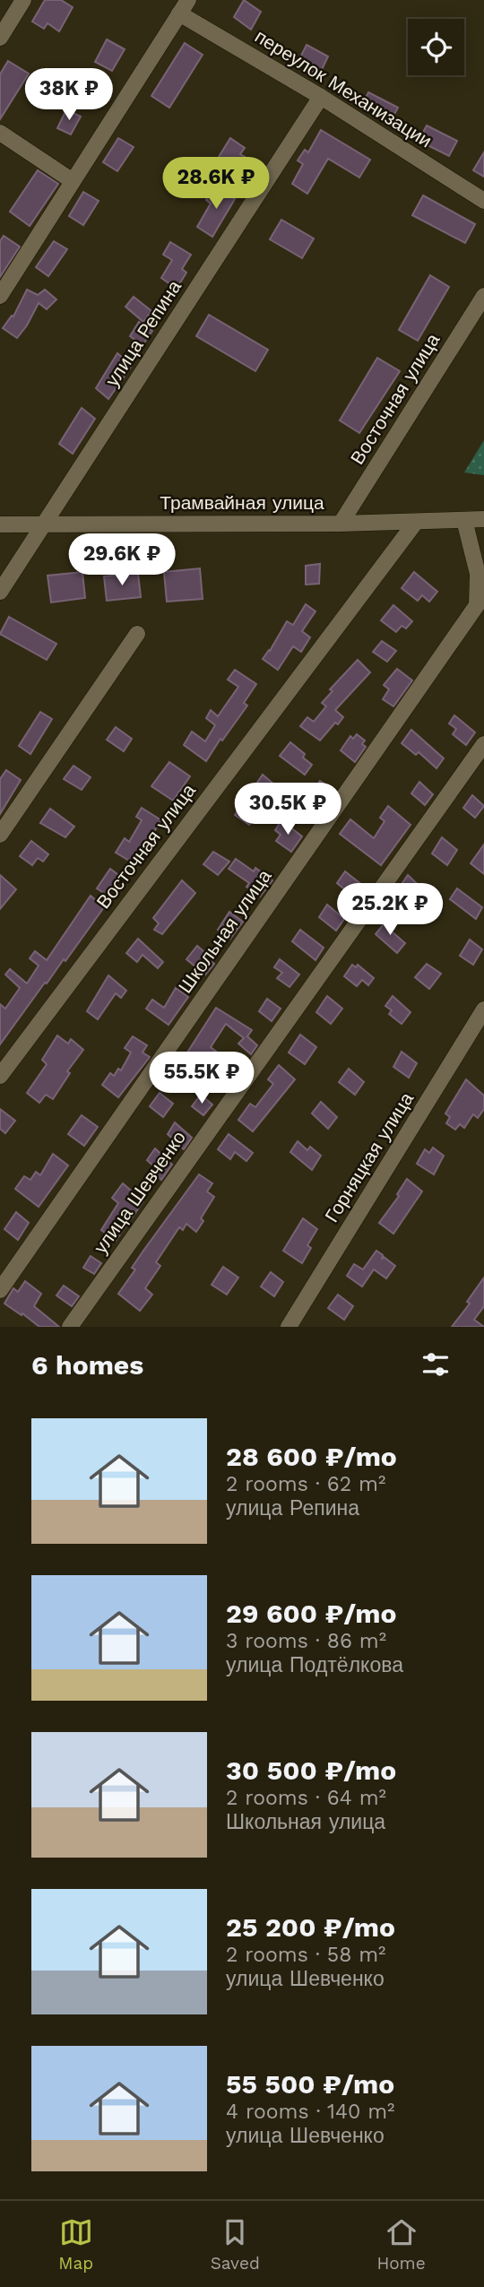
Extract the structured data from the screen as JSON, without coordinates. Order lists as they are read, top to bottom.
{
  "streets": {
    "street": [
      "переулок Механизации",
      "улица Репина",
      "Восточная улица",
      "Трамвайная улица",
      "Школьная улица",
      "Горняцкая улица",
      "улица Шевченко"
    ]
  },
  "crossings": [
    ["переулок Механизации", "улица Репина"],
    ["улица Репина", "Трамвайная улица"],
    ["Восточная улица", "Трамвайная улица"],
    ["Трамвайная улица", "Школьная улица"]
  ],
  "page": {
    "price": [
      "38K ₽",
      "28.6K ₽",
      "29.6K ₽",
      "30.5K ₽",
      "25.2K ₽",
      "55.5K ₽"
    ],
    "heading": "6 homes",
    "list": [
      {
        "name": "28 600 ₽/mo",
        "note": "2 rooms · 62 m² · улица Репина"
      },
      {
        "name": "29 600 ₽/mo",
        "note": "3 rooms · 86 m² · улица Подтёлкова"
      },
      {
        "name": "30 500 ₽/mo",
        "note": "2 rooms · 64 m² · Школьная улица"
      },
      {
        "name": "25 200 ₽/mo",
        "note": "2 rooms · 58 m² · улица Шевченко"
      },
      {
        "name": "55 500 ₽/mo",
        "note": "4 rooms · 140 m² · улица Шевченко"
      }
    ],
    "tabs": ["Map", "Saved", "Home"]
  }
}
